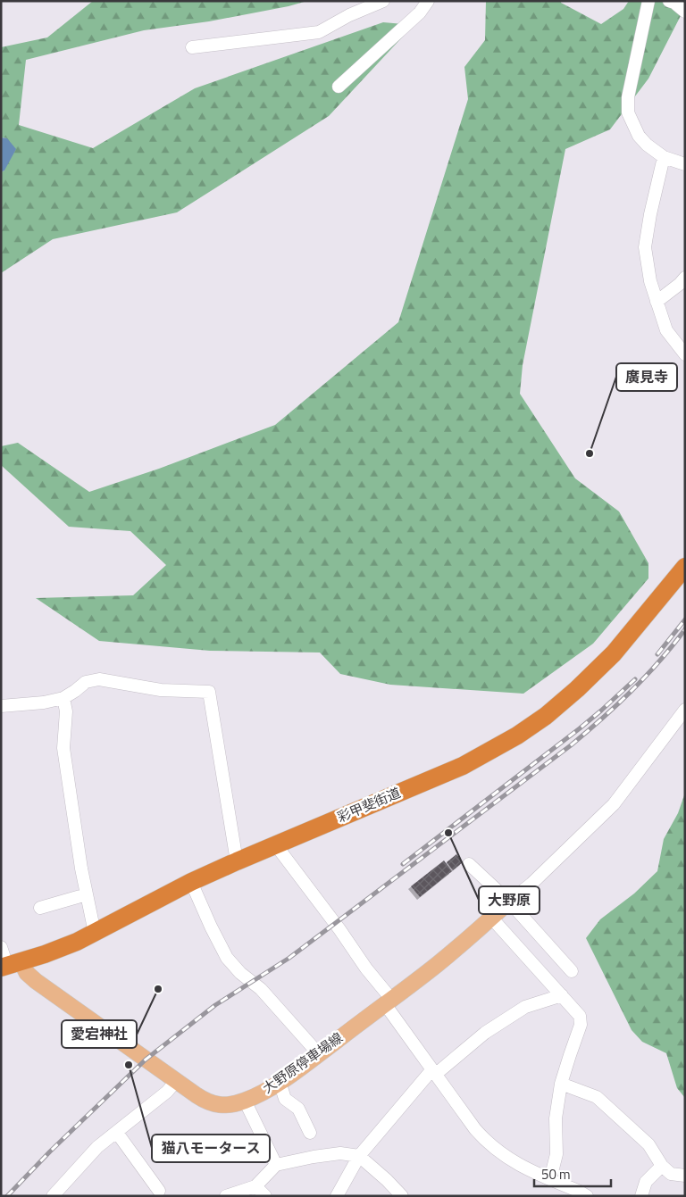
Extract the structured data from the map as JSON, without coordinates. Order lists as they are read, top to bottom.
{
  "streets": {
    "highway": ["彩甲斐街道"],
    "main road": ["大野原停車場線"]
  },
  "crossings": [
    ["彩甲斐街道", "大野原停車場線"]
  ],
  "places": [
    "廣見寺",
    "大野原",
    "愛宕神社",
    "猫八モータース"
  ],
  "scale_bar": "50 m"
}
